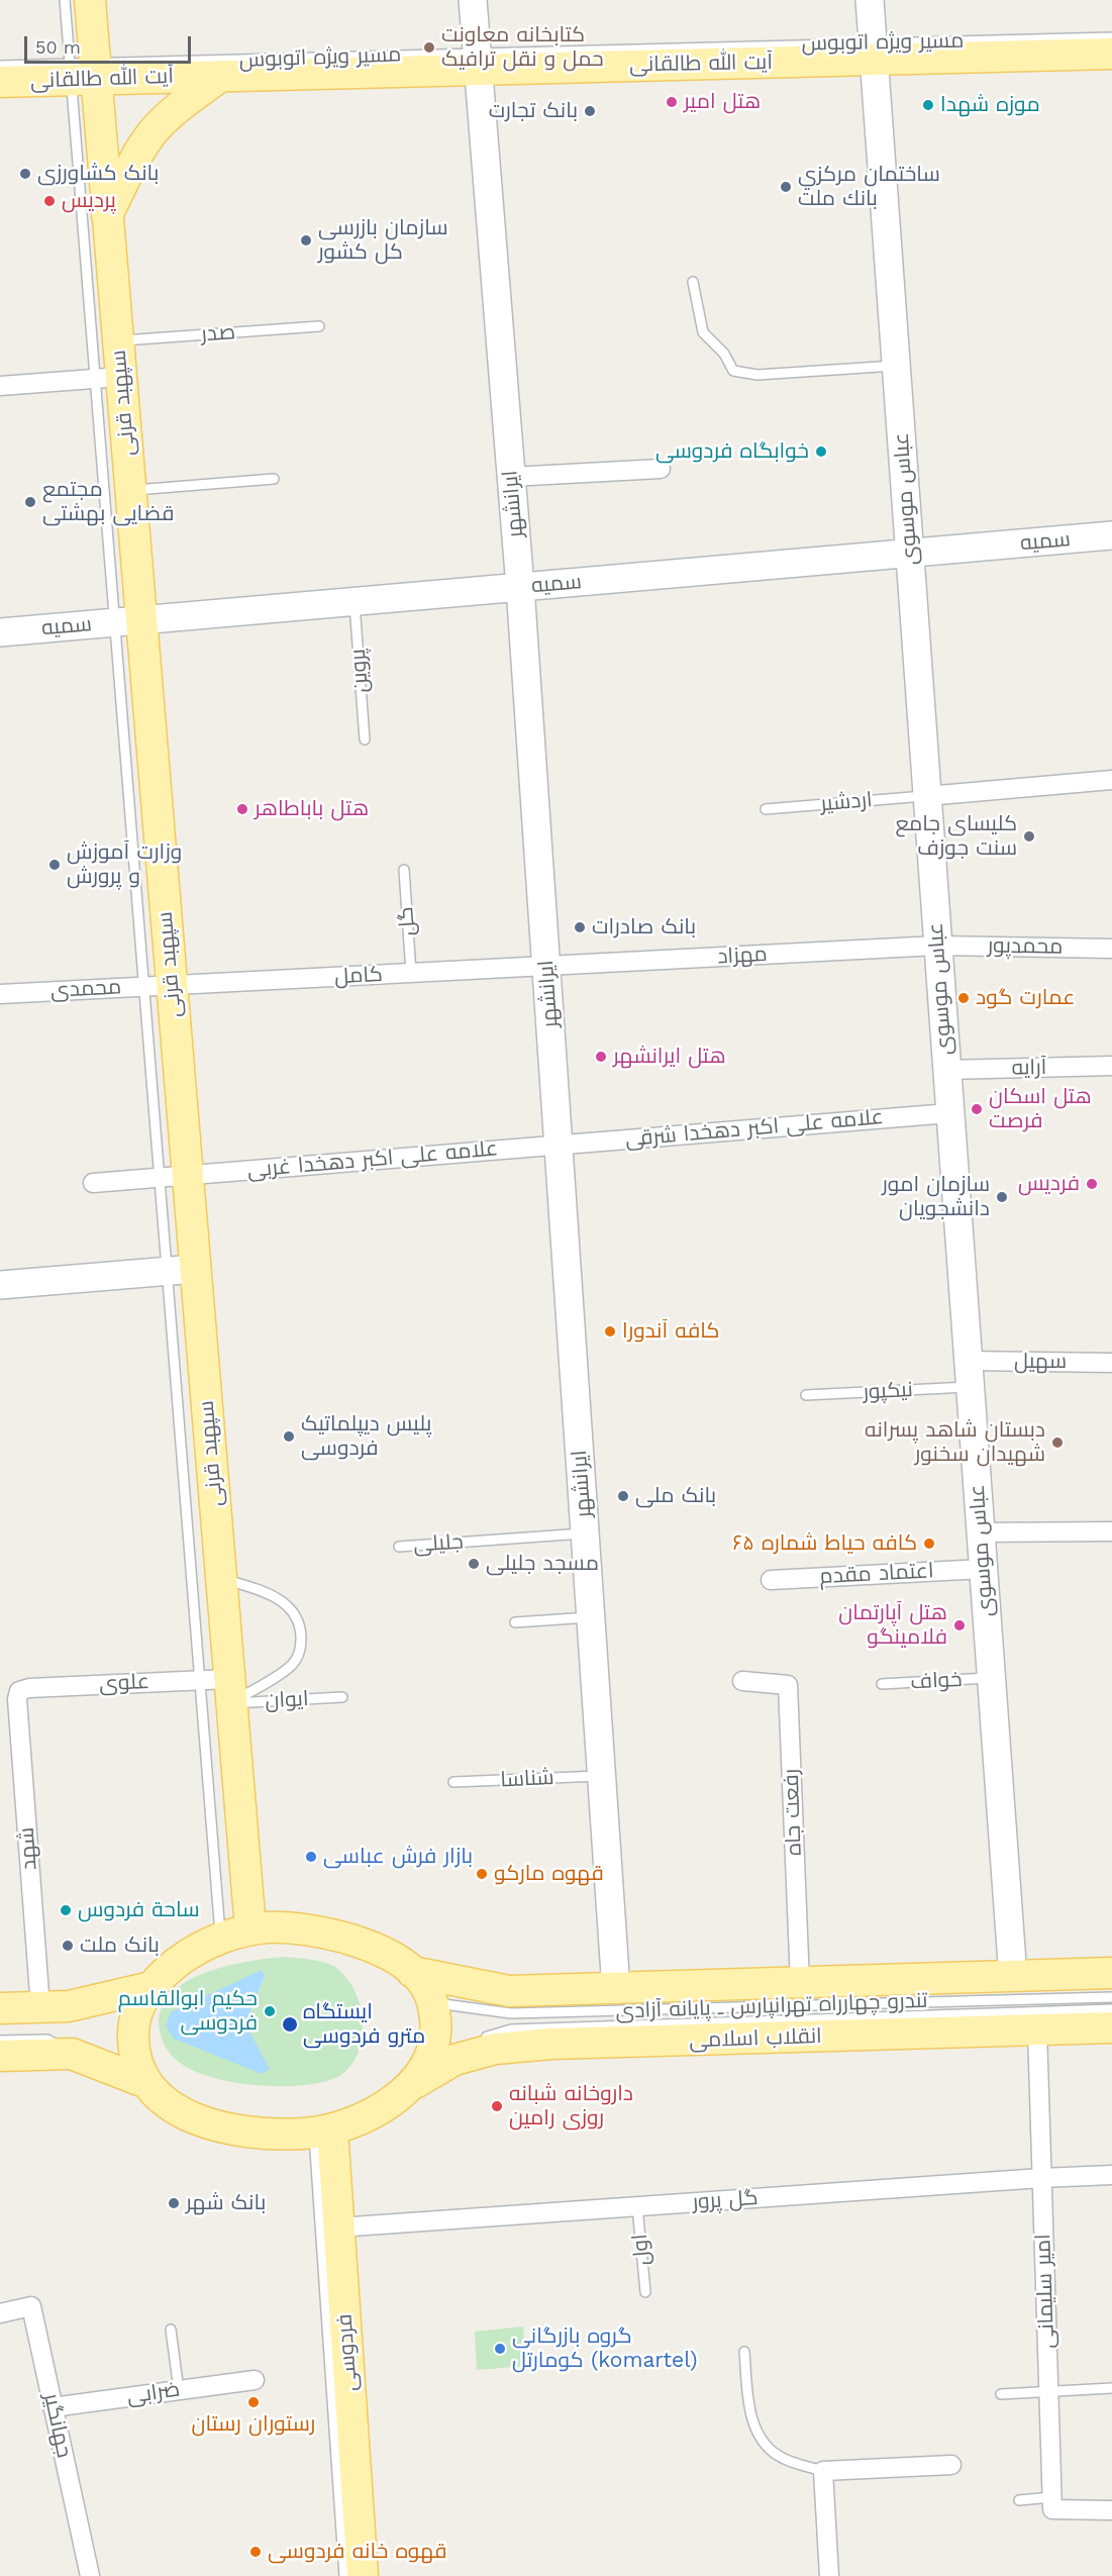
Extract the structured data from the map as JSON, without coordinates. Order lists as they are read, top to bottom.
{
  "streets": {
    "main road": [
      "آیت الله طالقانی",
      "سپهبد قرنی",
      "عباس موسوی",
      "ایرانشهر",
      "سمیه",
      "انقلاب اسلامی",
      "فردوسی"
    ],
    "street": [
      "محمدپور",
      "مهزاد",
      "کامل",
      "محمدی",
      "آرایه",
      "علامه علی اکبر دهخدا شرقی",
      "علامه علی اکبر دهخدا غربی",
      "سهیل",
      "اعتماد مقدم",
      "علوی",
      "رفعت جاه",
      "شهد",
      "گل پرور",
      "امیر سلیمانی",
      "ضرابی",
      "جهانگیر"
    ],
    "lane": [
      "مسیر ویژه اتوبوس",
      "صدر",
      "پروین",
      "اردشیر",
      "گل",
      "نیکپور",
      "جلیلی",
      "خواف",
      "ایوان",
      "شناسا",
      "تندرو چهارراه تهرانپارس ـ پایانه آزادی",
      "اول"
    ]
  },
  "crossings": [
    ["مسیر ویژه اتوبوس", "آیت الله طالقانی"],
    ["مسیر ویژه اتوبوس", "سپهبد قرنی"],
    ["مسیر ویژه اتوبوس", "عباس موسوی"],
    ["مسیر ویژه اتوبوس", "ایرانشهر"],
    ["آیت الله طالقانی", "سپهبد قرنی"],
    ["آیت الله طالقانی", "عباس موسوی"],
    ["آیت الله طالقانی", "ایرانشهر"],
    ["صدر", "سپهبد قرنی"],
    ["سپهبد قرنی", "سمیه"],
    ["سپهبد قرنی", "کامل"],
    ["سپهبد قرنی", "محمدی"],
    ["سپهبد قرنی", "علامه علی اکبر دهخدا غربی"],
    ["سپهبد قرنی", "علوی"],
    ["سپهبد قرنی", "ایوان"],
    ["عباس موسوی", "سمیه"],
    ["عباس موسوی", "اردشیر"],
    ["عباس موسوی", "محمدپور"],
    ["عباس موسوی", "مهزاد"],
    ["عباس موسوی", "آرایه"],
    ["عباس موسوی", "علامه علی اکبر دهخدا شرقی"],
    ["عباس موسوی", "سهیل"],
    ["عباس موسوی", "نیکپور"],
    ["عباس موسوی", "اعتماد مقدم"],
    ["عباس موسوی", "خواف"],
    ["ایرانشهر", "سمیه"],
    ["ایرانشهر", "مهزاد"],
    ["ایرانشهر", "کامل"],
    ["ایرانشهر", "علامه علی اکبر دهخدا شرقی"],
    ["ایرانشهر", "علامه علی اکبر دهخدا غربی"],
    ["ایرانشهر", "جلیلی"],
    ["ایرانشهر", "شناسا"],
    ["سمیه", "پروین"],
    ["گل", "کامل"],
    ["محمدپور", "مهزاد"],
    ["مهزاد", "کامل"],
    ["کامل", "محمدی"],
    ["علامه علی اکبر دهخدا شرقی", "علامه علی اکبر دهخدا غربی"],
    ["سهیل", "نیکپور"],
    ["علوی", "ایوان"],
    ["علوی", "شهد"],
    ["انقلاب اسلامی", "امیر سلیمانی"],
    ["گل پرور", "اول"],
    ["گل پرور", "امیر سلیمانی"],
    ["گل پرور", "فردوسی"],
    ["ضرابی", "جهانگیر"]
  ],
  "places": [
    "کتابخانه معاونت حمل و نقل ترافیک",
    "هتل امیر",
    "موزه شهدا",
    "بانک تجارت",
    "بانک کشاورزی",
    "ساختمان مركزي بانك ملت",
    "پردیس",
    "سازمان بازرسی کل کشور",
    "خوابگاه فردوسی",
    "مجتمع قضایی بهشتی",
    "هتل باباطاهر",
    "کلیسای جامع سنت جوزف",
    "وزارت آموزش و پرورش",
    "بانک صادرات",
    "عمارت گود",
    "هتل ایرانشهر",
    "هتل اسکان فرصت",
    "فردیس",
    "سازمان امور دانشجویان",
    "کافه آندورا",
    "پلیس دیپلماتیک فردوسی",
    "دبستان شاهد پسرانه شهیدان سخنور",
    "بانک ملی",
    "کافه حياط شماره ۶۵",
    "مسجد جلیلی",
    "هتل آپارتمان فلامینگو",
    "بازار فرش عباسی",
    "قهوه مارکو",
    "ساحة فردوس",
    "بانک ملت",
    "حکیم ابوالقاسم فردوسی",
    "ایستگاه مترو فردوسی",
    "داروخانه شبانه روزی رامین",
    "بانک شهر",
    "گروه بازرگانی کومارتل (komartel)",
    "رستوران رستان",
    "قهوه خانه فردوسی"
  ],
  "scale_bar": "50 m"
}
